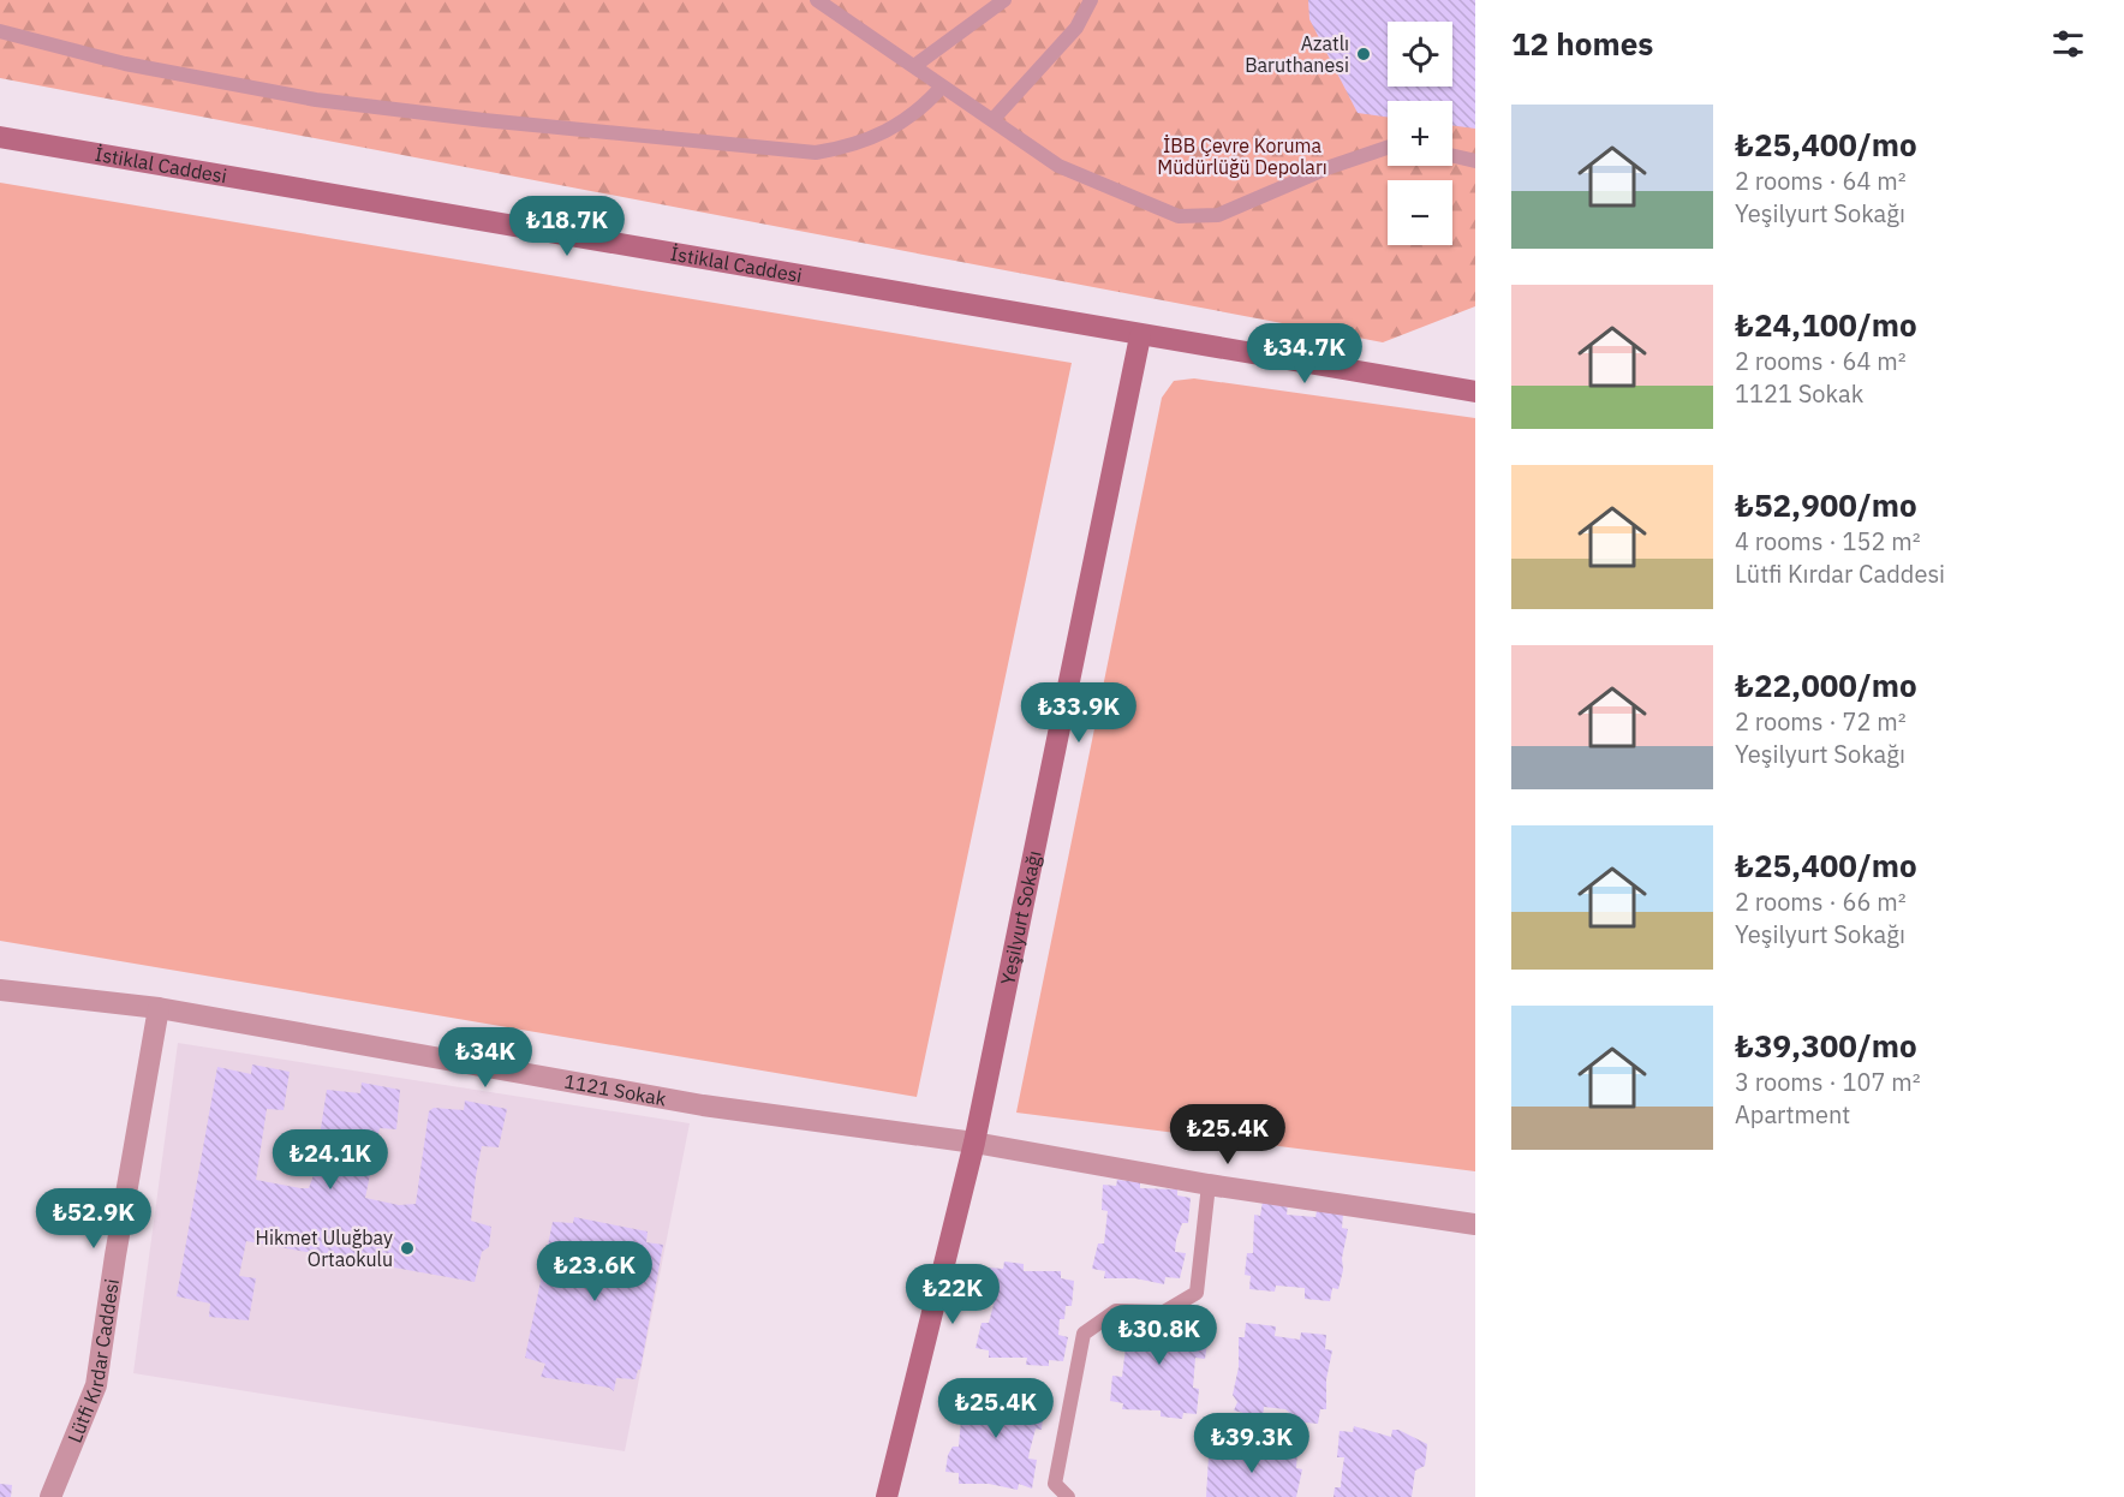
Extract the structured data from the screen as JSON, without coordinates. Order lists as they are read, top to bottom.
{
  "streets": {
    "main road": ["İstiklal Caddesi", "Yeşilyurt Sokağı"],
    "street": ["1121 Sokak", "Lütfi Kırdar Caddesi"]
  },
  "crossings": [
    ["İstiklal Caddesi", "Yeşilyurt Sokağı"],
    ["Yeşilyurt Sokağı", "1121 Sokak"],
    ["1121 Sokak", "Lütfi Kırdar Caddesi"]
  ],
  "parks": ["İBB Çevre Koruma Müdürlüğü Depoları"],
  "places": ["Azatlı Baruthanesi", "Hikmet Uluğbay Ortaokulu"],
  "page": {
    "heading": "12 homes",
    "map_buttons": ["+", "−"],
    "list": [
      {
        "name": "₺25,400/mo",
        "note": "2 rooms · 64 m² · Yeşilyurt Sokağı"
      },
      {
        "name": "₺24,100/mo",
        "note": "2 rooms · 64 m² · 1121 Sokak"
      },
      {
        "name": "₺52,900/mo",
        "note": "4 rooms · 152 m² · Lütfi Kırdar Caddesi"
      },
      {
        "name": "₺22,000/mo",
        "note": "2 rooms · 72 m² · Yeşilyurt Sokağı"
      },
      {
        "name": "₺25,400/mo",
        "note": "2 rooms · 66 m² · Yeşilyurt Sokağı"
      },
      {
        "name": "₺39,300/mo",
        "note": "3 rooms · 107 m² · Apartment"
      }
    ],
    "price": [
      "₺18.7K",
      "₺34.7K",
      "₺33.9K",
      "₺34K",
      "₺25.4K",
      "₺24.1K",
      "₺52.9K",
      "₺23.6K",
      "₺22K",
      "₺30.8K",
      "₺25.4K",
      "₺39.3K"
    ]
  }
}
